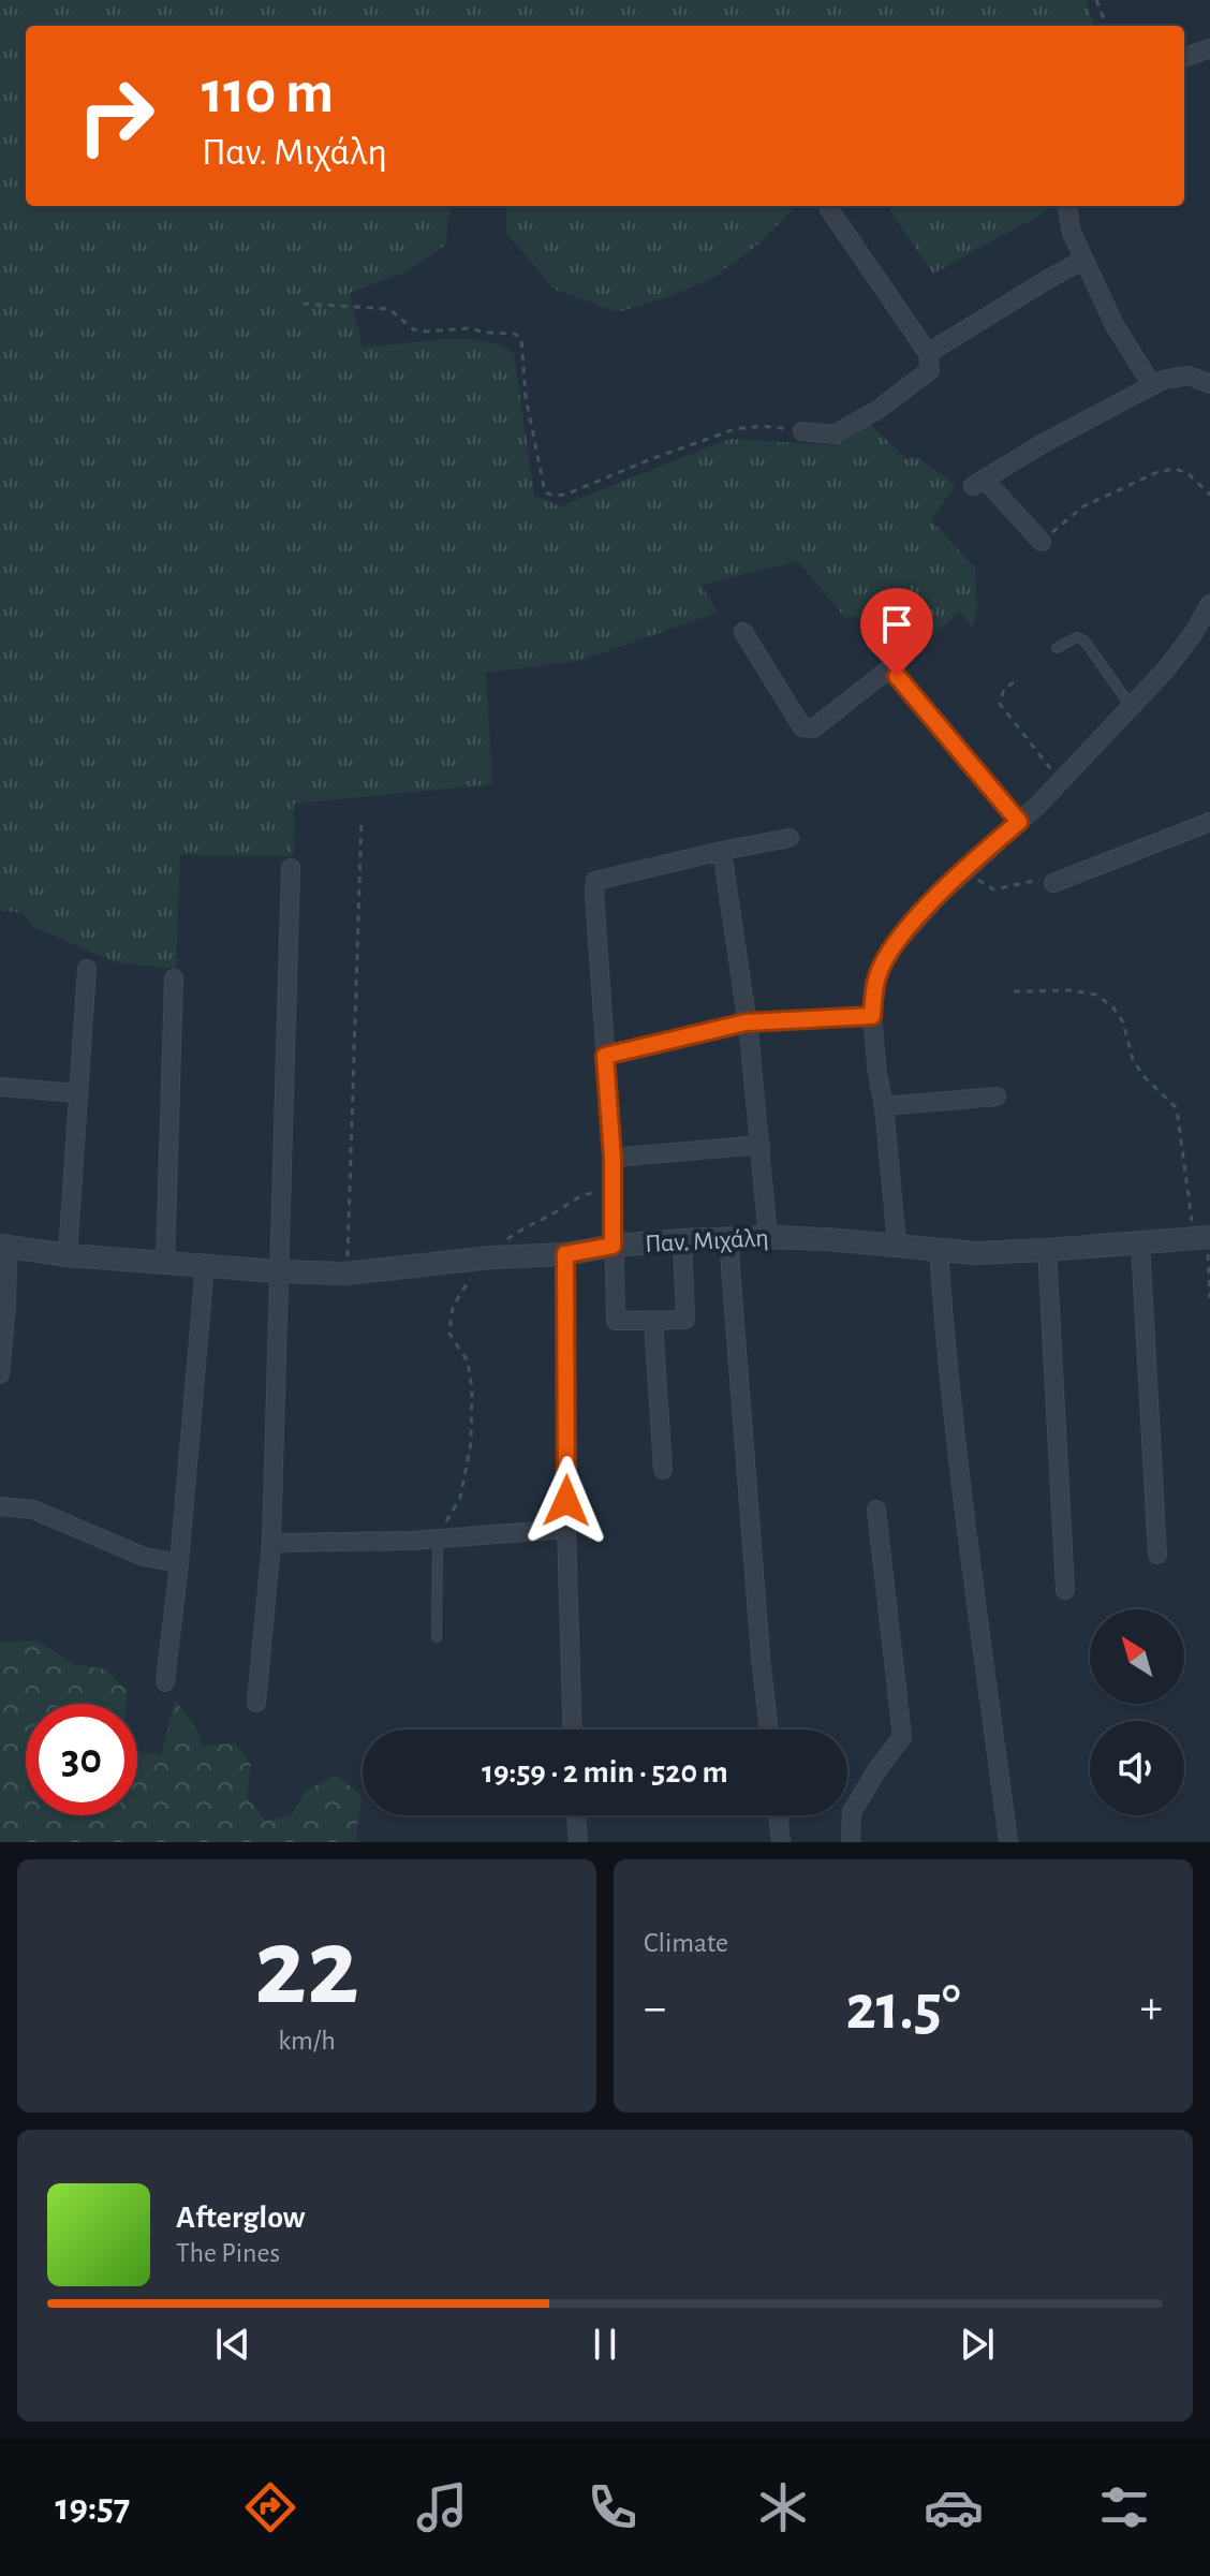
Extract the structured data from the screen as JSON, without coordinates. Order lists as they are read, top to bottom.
{
  "streets": {
    "street": ["Παν. Μιχάλη"]
  },
  "north": "top left",
  "page": {
    "turn": ["110 m", "Παν. Μιχάλη"],
    "limit": "30",
    "trip": "19:59 · 2 min · 520 m",
    "tile": [
      ["22", "km/h"],
      "Climate"
    ],
    "heat": ["−", "21.5°", "+"],
    "song": ["Afterglow", "The Pines"],
    "tabs": "19:57"
  }
}
